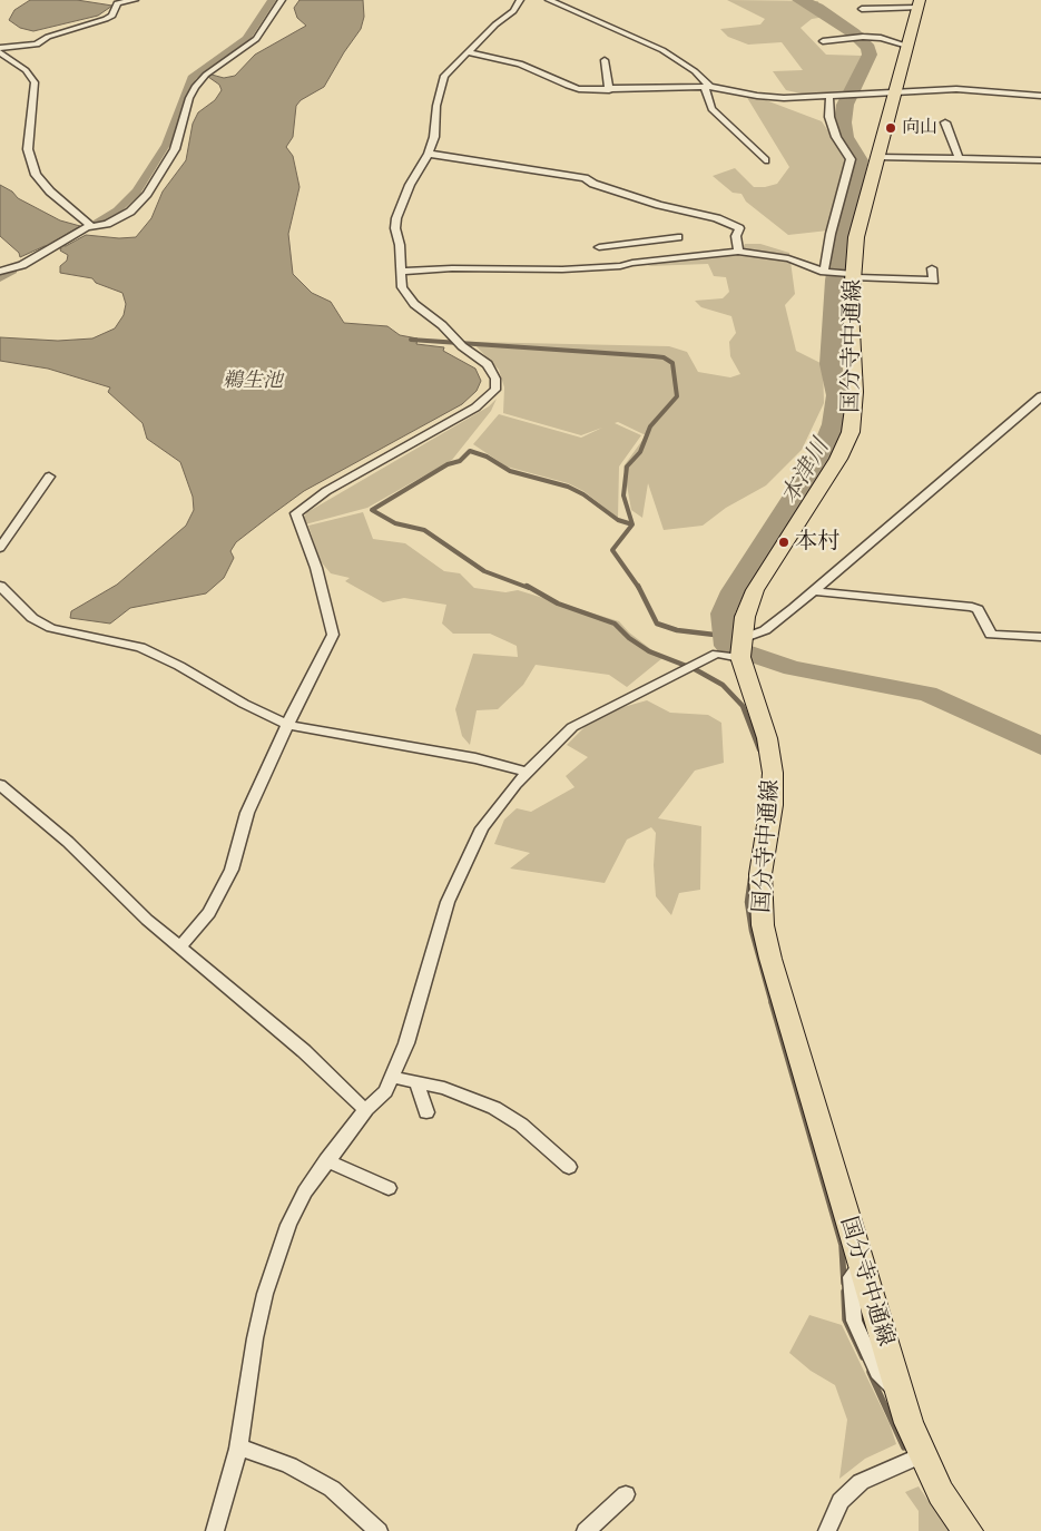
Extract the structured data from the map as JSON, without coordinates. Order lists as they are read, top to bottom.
{
  "streets": {
    "main road": ["国分寺中通線"]
  },
  "water": ["鵜生池", "本津川"],
  "places": ["向山", "本村"]
}
